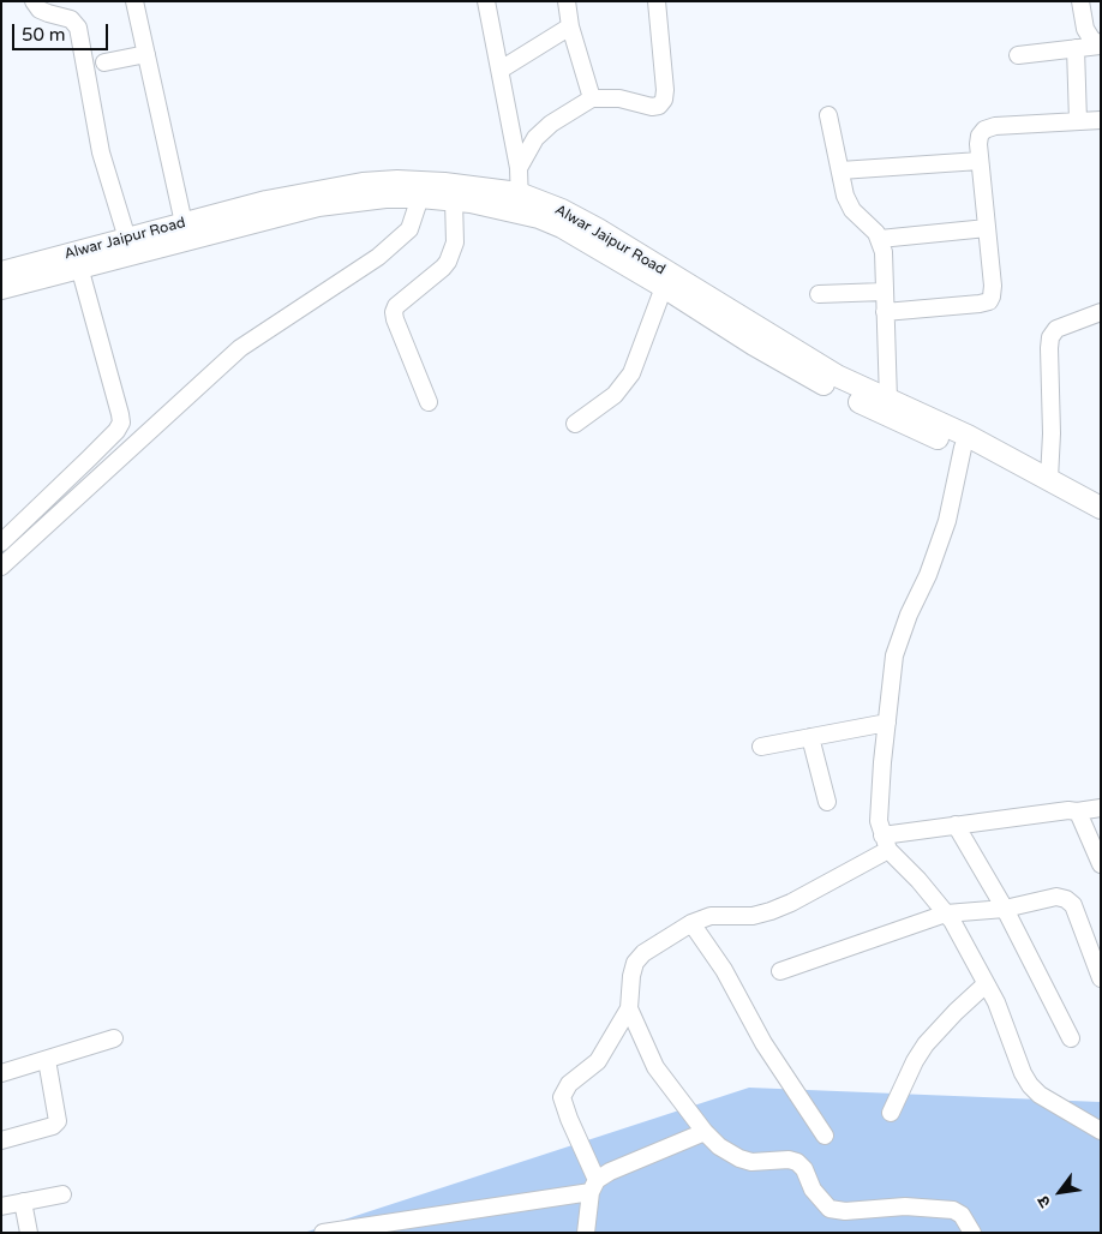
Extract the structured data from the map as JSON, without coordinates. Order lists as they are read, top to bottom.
{
  "streets": {
    "main road": ["Alwar Jaipur Road"]
  },
  "scale_bar": "50 m",
  "north": "bottom left"
}
